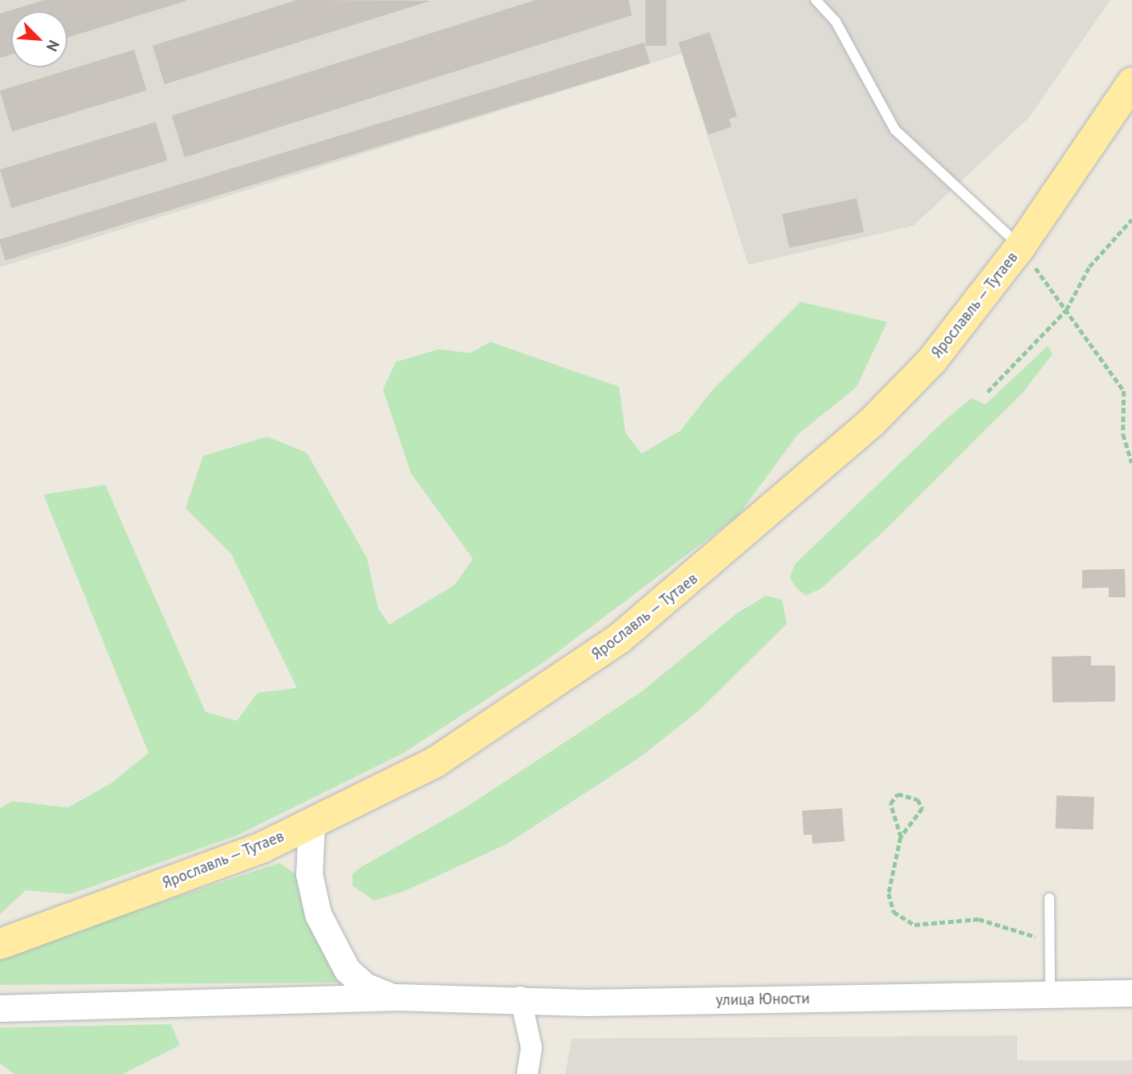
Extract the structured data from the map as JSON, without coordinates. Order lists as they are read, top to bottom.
{
  "streets": {
    "main road": ["Ярославль — Тутаев"],
    "street": ["улица Юности"]
  },
  "north": "bottom right"
}
